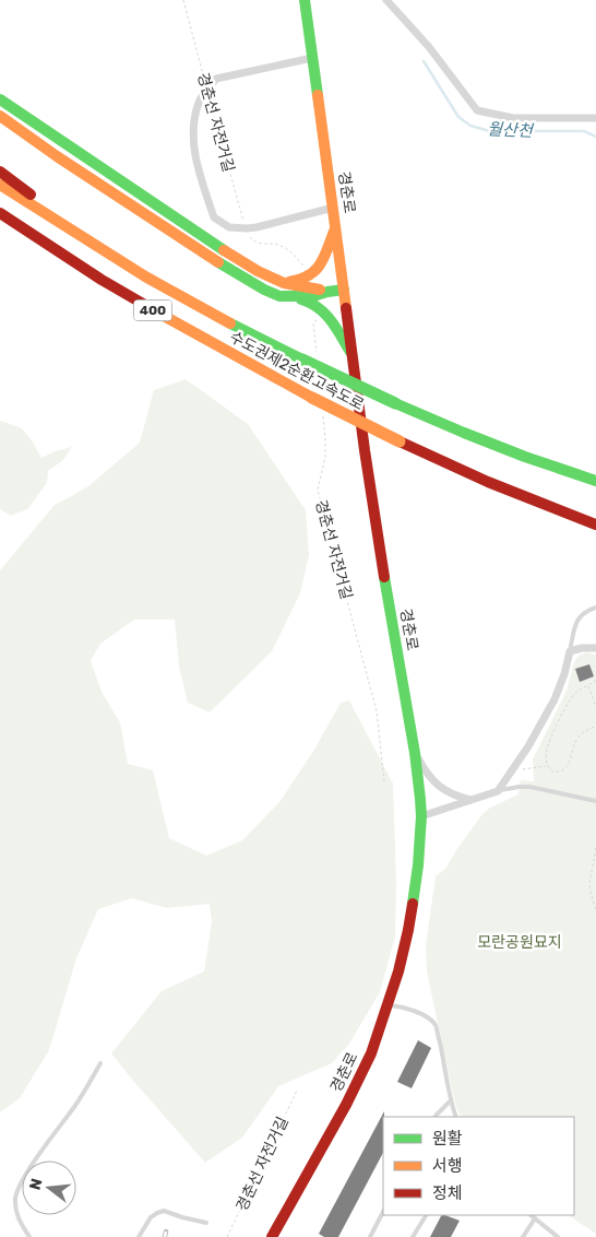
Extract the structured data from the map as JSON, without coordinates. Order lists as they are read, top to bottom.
{
  "streets": {
    "main road": ["경춘로", "400", "수도권제2순환고속도로"],
    "path": ["경춘선 자전거길"]
  },
  "water": ["월산천"],
  "parks": ["모란공원묘지"],
  "legend": ["원활", "서행", "정체"],
  "north": "left"
}
